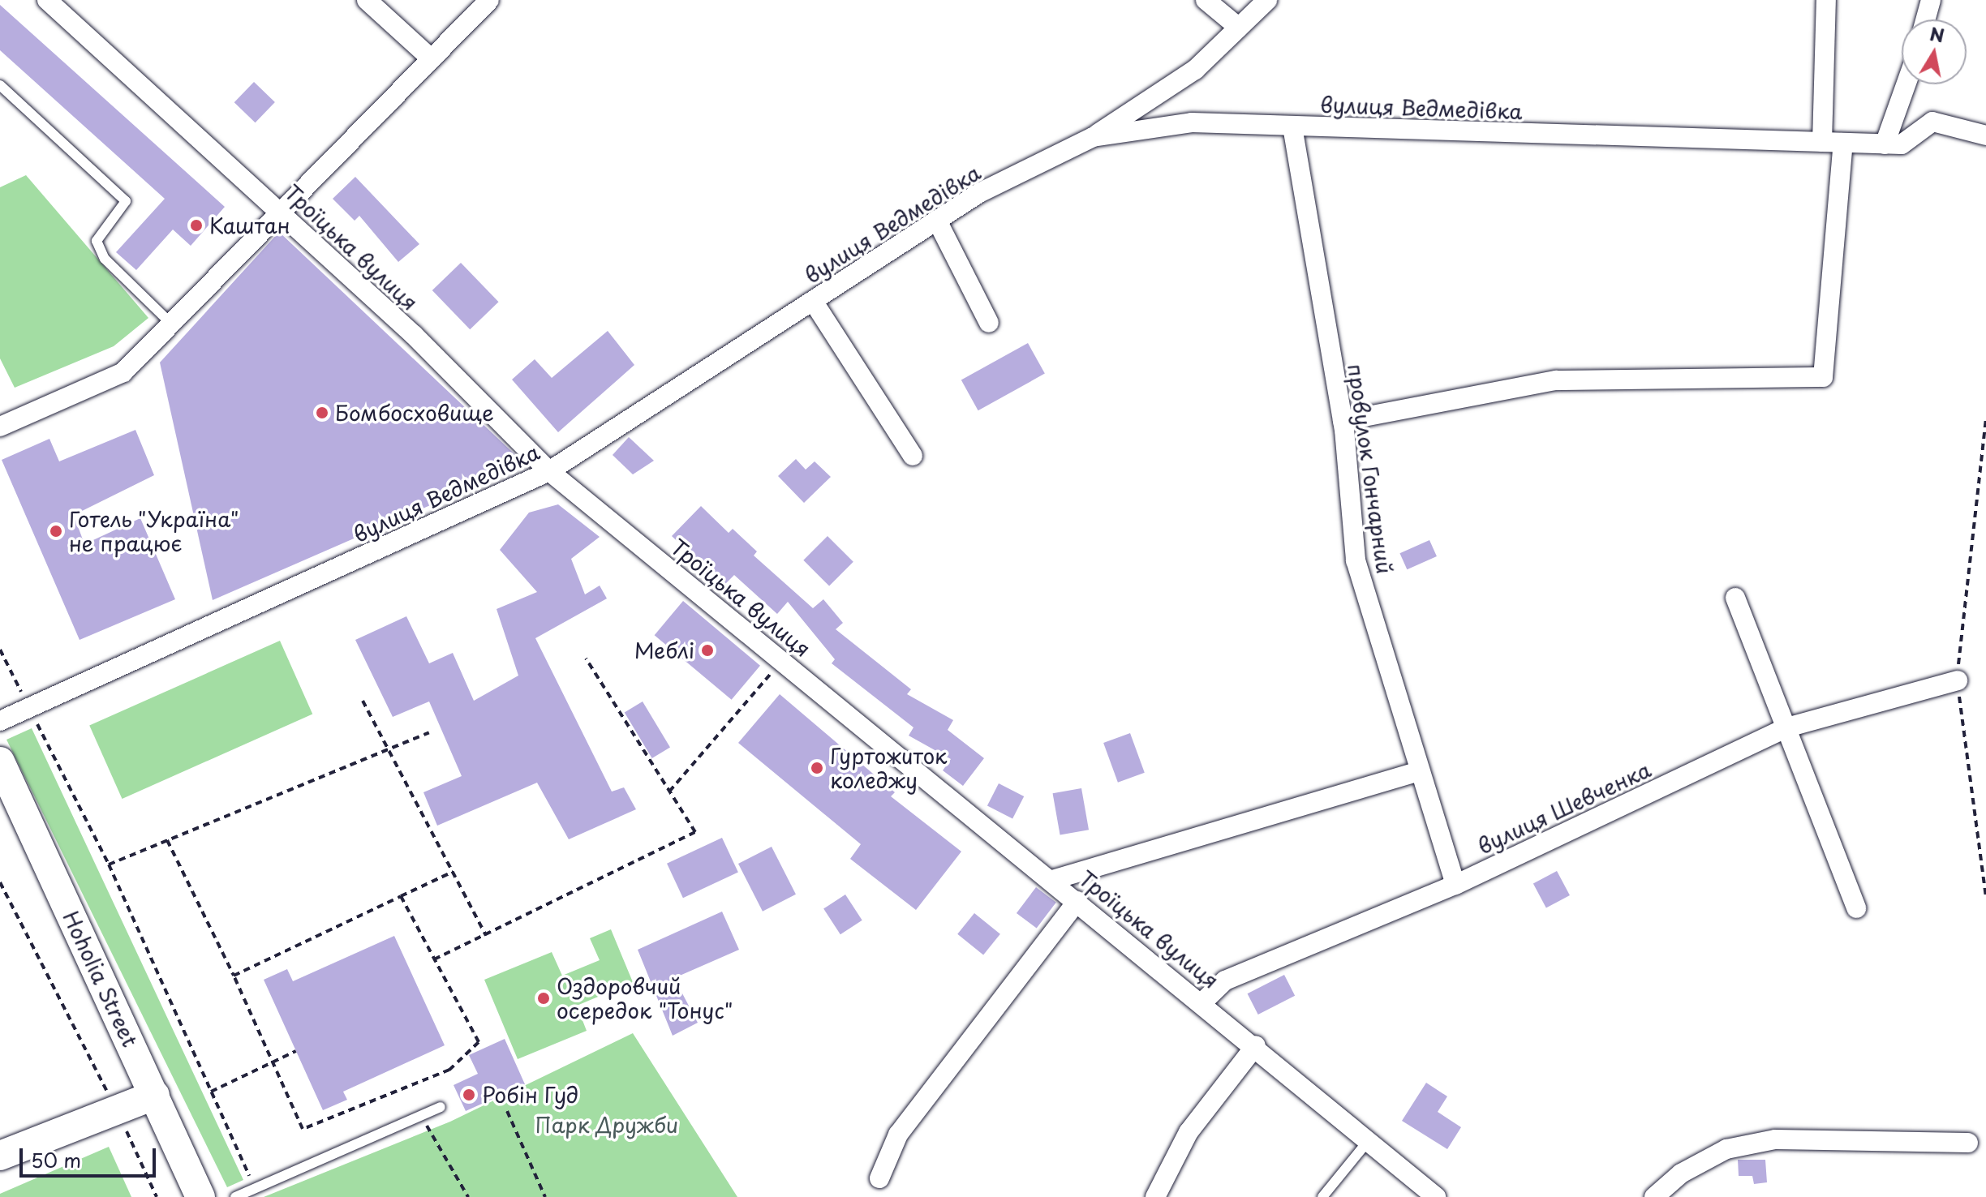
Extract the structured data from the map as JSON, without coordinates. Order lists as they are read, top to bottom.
{
  "streets": {
    "street": [
      "вулиця Ведмедівка",
      "Троїцька вулиця",
      "провулок Гончарний",
      "вулиця Шевченка",
      "Hoholia Street"
    ]
  },
  "crossings": [
    ["вулиця Ведмедівка", "Троїцька вулиця"],
    ["вулиця Ведмедівка", "провулок Гончарний"],
    ["Троїцька вулиця", "вулиця Шевченка"],
    ["провулок Гончарний", "вулиця Шевченка"]
  ],
  "parks": ["Парк Дружби"],
  "places": [
    "Каштан",
    "Бомбосховище",
    "Готель \"Україна\" не працює",
    "Меблі",
    "Гуртожиток коледжу",
    "Оздоровчий осередок \"Тонус\"",
    "Робін Гуд"
  ],
  "scale_bar": "50 m",
  "north": "top"
}
